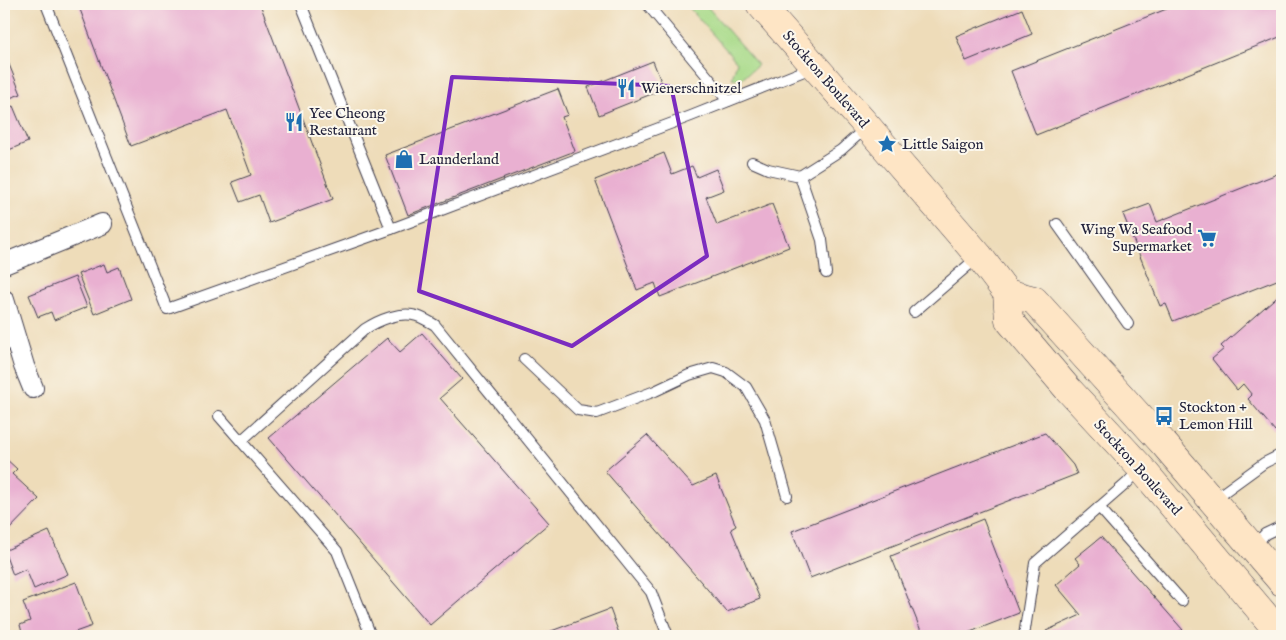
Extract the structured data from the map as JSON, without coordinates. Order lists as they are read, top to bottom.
{
  "streets": {
    "main road": ["Stockton Boulevard"]
  },
  "places": {
    "restaurant": ["Wienerschnitzel", "Yee Cheong Restaurant"],
    "place": ["Little Saigon"],
    "shop": ["Launderland"],
    "supermarket": ["Wing Wa Seafood Supermarket"],
    "bus stop": ["Stockton + Lemon Hill"]
  }
}
